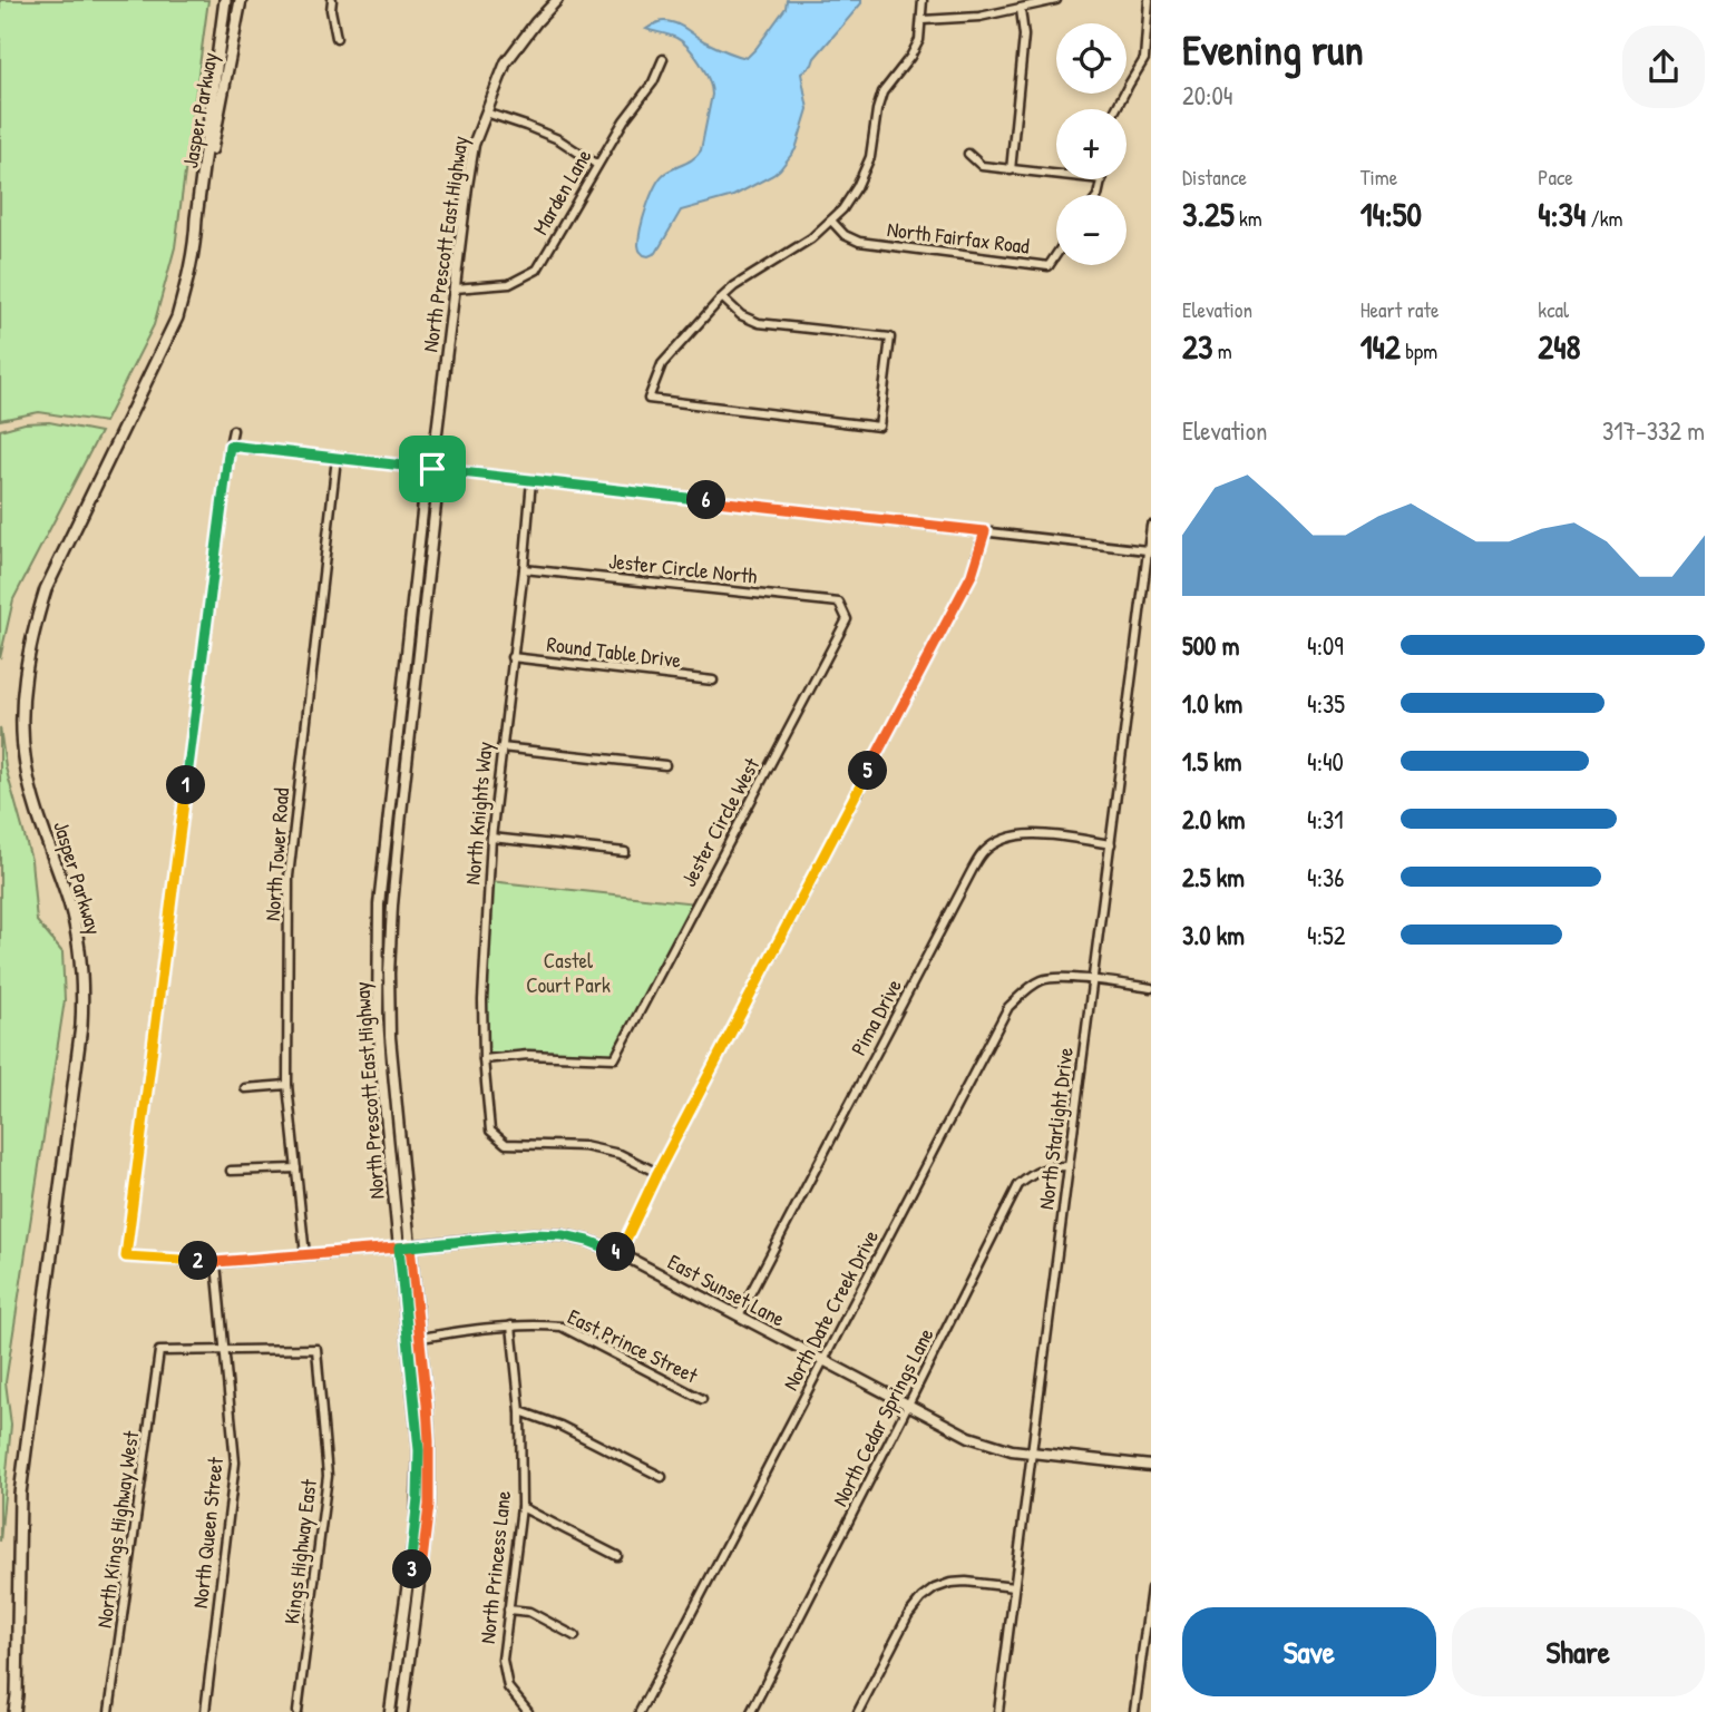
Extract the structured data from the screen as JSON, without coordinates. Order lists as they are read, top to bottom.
{
  "streets": {
    "main road": ["Jasper Parkway"],
    "street": [
      "Marden Lane",
      "North Fairfax Road",
      "North Prescott East Highway",
      "Jester Circle North",
      "Round Table Drive",
      "North Knights Way",
      "Jester Circle West",
      "North Tower Road",
      "Pima Drive",
      "North Starlight Drive",
      "East Sunset Lane",
      "North Date Creek Drive",
      "East Prince Street",
      "North Cedar Springs Lane",
      "North Kings Highway West",
      "North Queen Street",
      "Kings Highway East",
      "North Princess Lane"
    ]
  },
  "crossings": [
    ["Marden Lane", "North Prescott East Highway"],
    ["North Prescott East Highway", "East Sunset Lane"],
    ["North Prescott East Highway", "East Prince Street"],
    ["Jester Circle North", "North Knights Way"],
    ["Jester Circle North", "Jester Circle West"],
    ["Round Table Drive", "North Knights Way"],
    ["North Knights Way", "Jester Circle West"],
    ["North Tower Road", "East Sunset Lane"],
    ["Pima Drive", "North Starlight Drive"],
    ["Pima Drive", "East Sunset Lane"],
    ["North Starlight Drive", "East Sunset Lane"],
    ["North Starlight Drive", "North Date Creek Drive"],
    ["North Starlight Drive", "North Cedar Springs Lane"],
    ["East Sunset Lane", "North Date Creek Drive"],
    ["East Sunset Lane", "North Cedar Springs Lane"],
    ["East Sunset Lane", "North Queen Street"],
    ["East Prince Street", "North Princess Lane"],
    ["North Kings Highway West", "North Queen Street"],
    ["North Kings Highway West", "Kings Highway East"],
    ["North Queen Street", "Kings Highway East"]
  ],
  "parks": ["Castel Court Park"],
  "page": {
    "heading": ["Evening run", "20:04"],
    "map_buttons": ["+", "−"],
    "stats": [
      ["Distance", "3.25 km"],
      ["Time", "14:50"],
      ["Pace", "4:34 /km"],
      ["Elevation", "23 m"],
      ["Heart rate", "142 bpm"],
      ["kcal", "248"]
    ],
    "chart": ["Elevation", "317–332 m"],
    "pins": [
      "6",
      "5",
      "1",
      "4",
      "2",
      "3"
    ],
    "list": [
      {
        "name": "500 m",
        "note": "4:09"
      },
      {
        "name": "1.0 km",
        "note": "4:35"
      },
      {
        "name": "1.5 km",
        "note": "4:40"
      },
      {
        "name": "2.0 km",
        "note": "4:31"
      },
      {
        "name": "2.5 km",
        "note": "4:36"
      },
      {
        "name": "3.0 km",
        "note": "4:52"
      }
    ],
    "buttons": ["Save", "Share"]
  }
}
